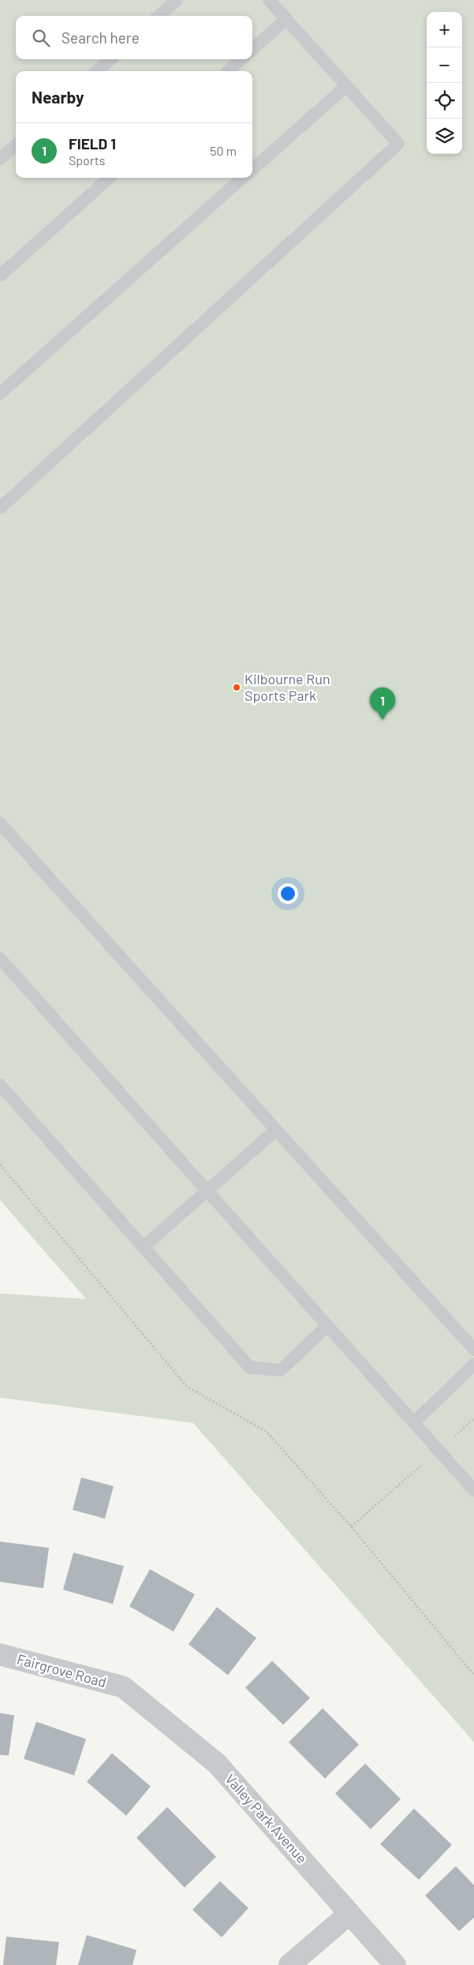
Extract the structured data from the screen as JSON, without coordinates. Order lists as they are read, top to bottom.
{
  "streets": {
    "street": ["Fairgrove Road", "Valley Park Avenue"]
  },
  "crossings": [
    ["Fairgrove Road", "Valley Park Avenue"]
  ],
  "places": ["Kilbourne Run Sports Park"],
  "page": {
    "map_buttons": ["+", "−"],
    "search": "Search here",
    "heading": "Nearby",
    "list": [
      {
        "mark": "1",
        "name": "FIELD 1",
        "note": "Sports",
        "value": "50 m"
      }
    ],
    "pins": "1"
  }
}
